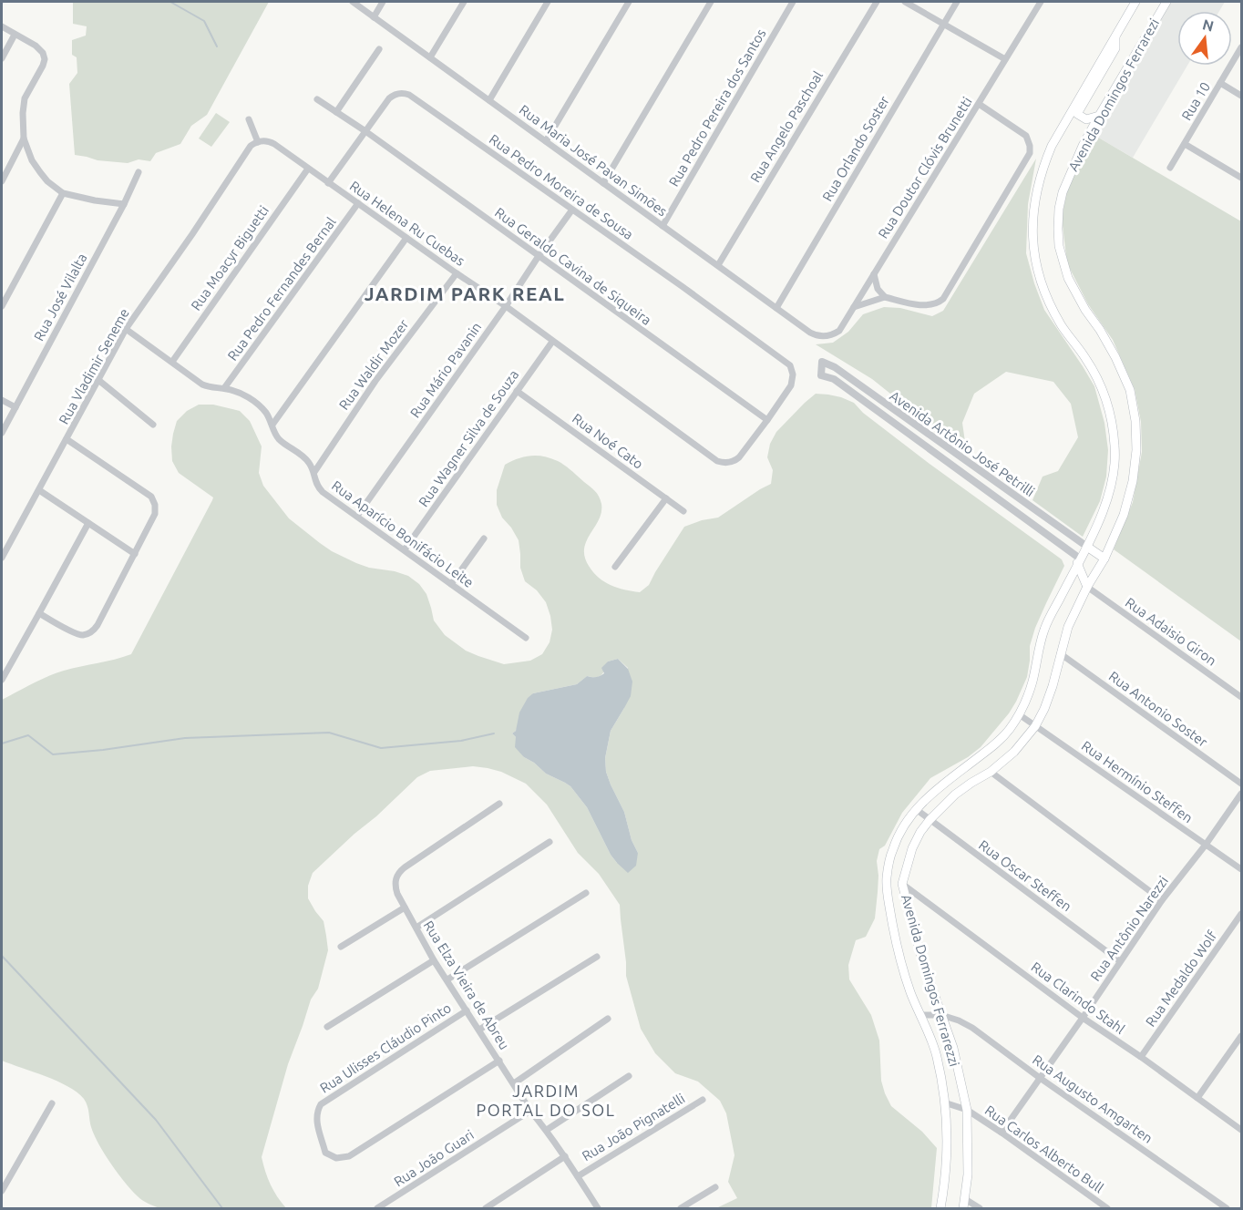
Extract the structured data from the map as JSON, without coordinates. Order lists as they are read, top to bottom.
{
  "streets": {
    "main road": ["Avenida Domingos Ferrarezi", "Avenida Domingos Ferrarezzi"],
    "street": [
      "Rua 10",
      "Rua Pedro Pereira dos Santos",
      "Rua Angelo Paschoal",
      "Rua Orlando Soster",
      "Rua Maria José Pavan Simões",
      "Rua Doutor Clóvis Brunetti",
      "Rua Pedro Moreira de Sousa",
      "Rua Helena Ru Cuebas",
      "Rua Moacyr Biguetti",
      "Rua Geraldo Cavina de Siqueira",
      "Rua Pedro Fernandes Bernal",
      "Rua José Vilalta",
      "Rua Waldir Mozer",
      "Rua Vladimir Seneme",
      "Rua Mário Pavanin",
      "Rua Wagner Silva de Souza",
      "Rua Noé Cato",
      "Avenida Artônio José Petrilli",
      "Rua Aparício Bonifácio Leite",
      "Rua Adaisio Giron",
      "Rua Antonio Soster",
      "Rua Hermínio Steffen",
      "Rua Oscar Steffen",
      "Rua Antônio Narezzi",
      "Rua Medaldo Wolf",
      "Rua Elza Vieira de Abreu",
      "Rua Clarindo Stahl",
      "Rua Ulisses Cláudio Pinto",
      "Rua Augusto Amgarten",
      "Rua João Pignatelli",
      "Rua Carlos Alberto Bull",
      "Rua João Guari"
    ]
  },
  "crossings": [
    ["Avenida Domingos Ferrarezi", "Avenida Artônio José Petrilli"],
    ["Avenida Domingos Ferrarezi", "Avenida Domingos Ferrarezzi"],
    ["Rua Pedro Pereira dos Santos", "Rua Maria José Pavan Simões"],
    ["Rua Angelo Paschoal", "Rua Maria José Pavan Simões"],
    ["Rua Orlando Soster", "Rua Maria José Pavan Simões"],
    ["Rua Maria José Pavan Simões", "Rua Doutor Clóvis Brunetti"],
    ["Rua Pedro Moreira de Sousa", "Rua Helena Ru Cuebas"],
    ["Rua Pedro Moreira de Sousa", "Rua Geraldo Cavina de Siqueira"],
    ["Rua Pedro Moreira de Sousa", "Rua Mário Pavanin"],
    ["Rua Helena Ru Cuebas", "Rua Moacyr Biguetti"],
    ["Rua Helena Ru Cuebas", "Rua Geraldo Cavina de Siqueira"],
    ["Rua Helena Ru Cuebas", "Rua Pedro Fernandes Bernal"],
    ["Rua Helena Ru Cuebas", "Rua Waldir Mozer"],
    ["Rua Helena Ru Cuebas", "Rua Vladimir Seneme"],
    ["Rua Helena Ru Cuebas", "Rua Mário Pavanin"],
    ["Rua Helena Ru Cuebas", "Rua Wagner Silva de Souza"],
    ["Rua Moacyr Biguetti", "Rua Aparício Bonifácio Leite"],
    ["Rua Geraldo Cavina de Siqueira", "Rua Mário Pavanin"],
    ["Rua Pedro Fernandes Bernal", "Rua Aparício Bonifácio Leite"],
    ["Rua Waldir Mozer", "Rua Aparício Bonifácio Leite"],
    ["Rua Vladimir Seneme", "Rua Aparício Bonifácio Leite"],
    ["Rua Mário Pavanin", "Rua Aparício Bonifácio Leite"],
    ["Rua Wagner Silva de Souza", "Rua Noé Cato"],
    ["Rua Wagner Silva de Souza", "Rua Aparício Bonifácio Leite"],
    ["Avenida Artônio José Petrilli", "Avenida Domingos Ferrarezzi"],
    ["Rua Adaisio Giron", "Avenida Domingos Ferrarezzi"],
    ["Rua Antonio Soster", "Avenida Domingos Ferrarezzi"],
    ["Rua Hermínio Steffen", "Rua Antônio Narezzi"],
    ["Rua Hermínio Steffen", "Avenida Domingos Ferrarezzi"],
    ["Rua Oscar Steffen", "Rua Antônio Narezzi"],
    ["Rua Oscar Steffen", "Avenida Domingos Ferrarezzi"],
    ["Rua Antônio Narezzi", "Rua Clarindo Stahl"],
    ["Rua Antônio Narezzi", "Rua Augusto Amgarten"],
    ["Rua Antônio Narezzi", "Rua Carlos Alberto Bull"],
    ["Rua Medaldo Wolf", "Rua Clarindo Stahl"],
    ["Avenida Domingos Ferrarezzi", "Rua Clarindo Stahl"],
    ["Avenida Domingos Ferrarezzi", "Rua Augusto Amgarten"],
    ["Avenida Domingos Ferrarezzi", "Rua Carlos Alberto Bull"],
    ["Rua Elza Vieira de Abreu", "Rua Ulisses Cláudio Pinto"],
    ["Rua Elza Vieira de Abreu", "Rua João Pignatelli"],
    ["Rua Elza Vieira de Abreu", "Rua João Guari"]
  ],
  "districts": ["JARDIM PARK REAL", "JARDIM PORTAL DO SOL"],
  "north": "top"
}
